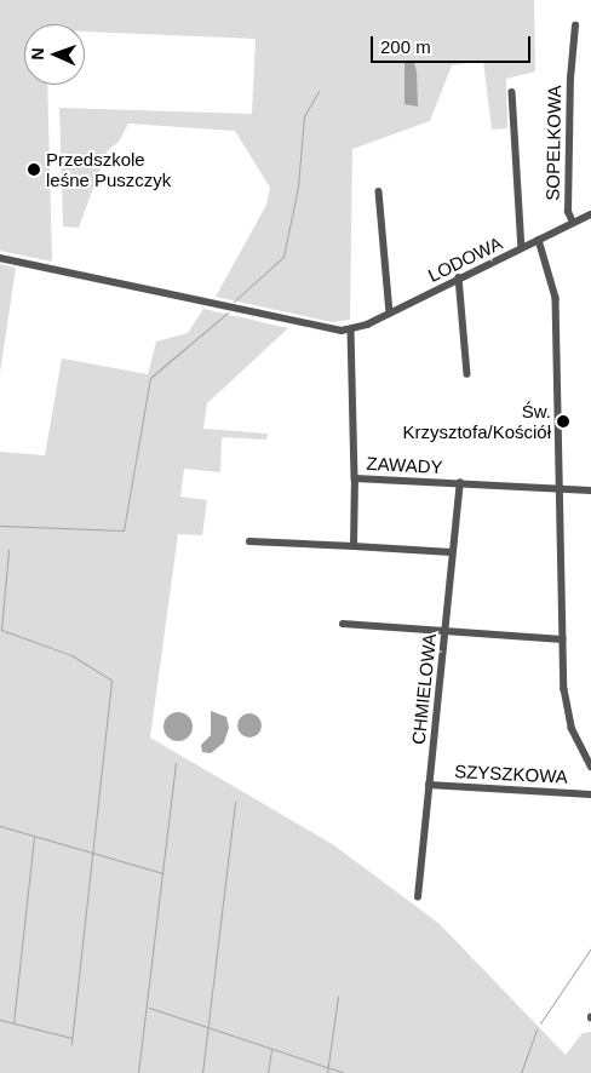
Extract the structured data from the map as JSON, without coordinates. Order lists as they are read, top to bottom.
{
  "streets": {
    "street": [
      "SOPELKOWA",
      "LODOWA",
      "ZAWADY",
      "CHMIELOWA",
      "SZYSZKOWA"
    ]
  },
  "crossings": [
    ["SOPELKOWA", "LODOWA"],
    ["ZAWADY", "CHMIELOWA"],
    ["CHMIELOWA", "SZYSZKOWA"]
  ],
  "places": ["Przedszkole leśne Puszczyk", "Św. Krzysztofa/Kościół"],
  "scale_bar": "200 m",
  "north": "left"
}
